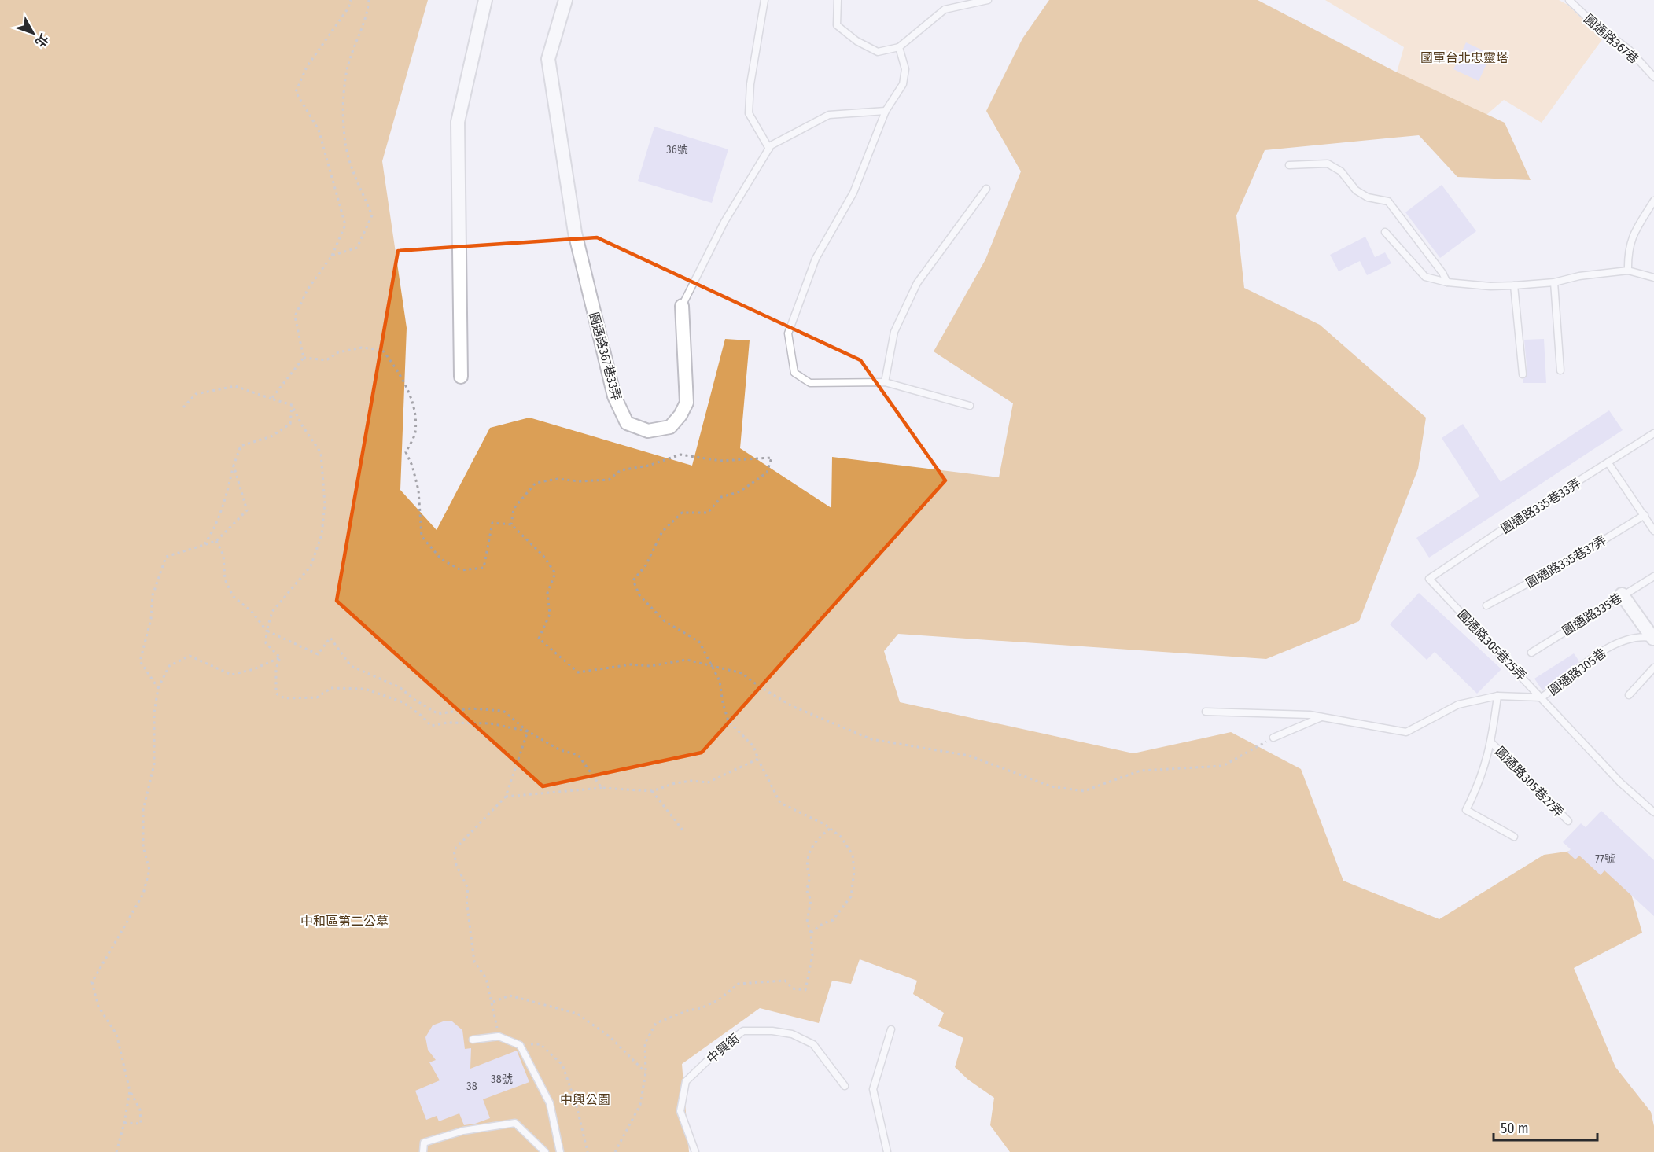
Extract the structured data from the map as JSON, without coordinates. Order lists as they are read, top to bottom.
{
  "streets": {
    "street": ["圓通路367巷33弄"],
    "lane": [
      "圓通路367巷",
      "圓通路335巷33弄",
      "圓通路335巷37弄",
      "圓通路335巷",
      "圓通路305巷25弄",
      "圓通路305巷",
      "圓通路305巷27弄",
      "中興街"
    ]
  },
  "crossings": [
    ["圓通路335巷33弄", "圓通路305巷25弄"],
    ["圓通路305巷25弄", "圓通路305巷"]
  ],
  "parks": ["國軍台北忠靈塔", "中和區第二公墓", "中興公園"],
  "house_numbers": [
    "36號",
    "77號",
    "38號",
    "38"
  ],
  "scale_bar": "50 m",
  "north": "bottom right"
}
